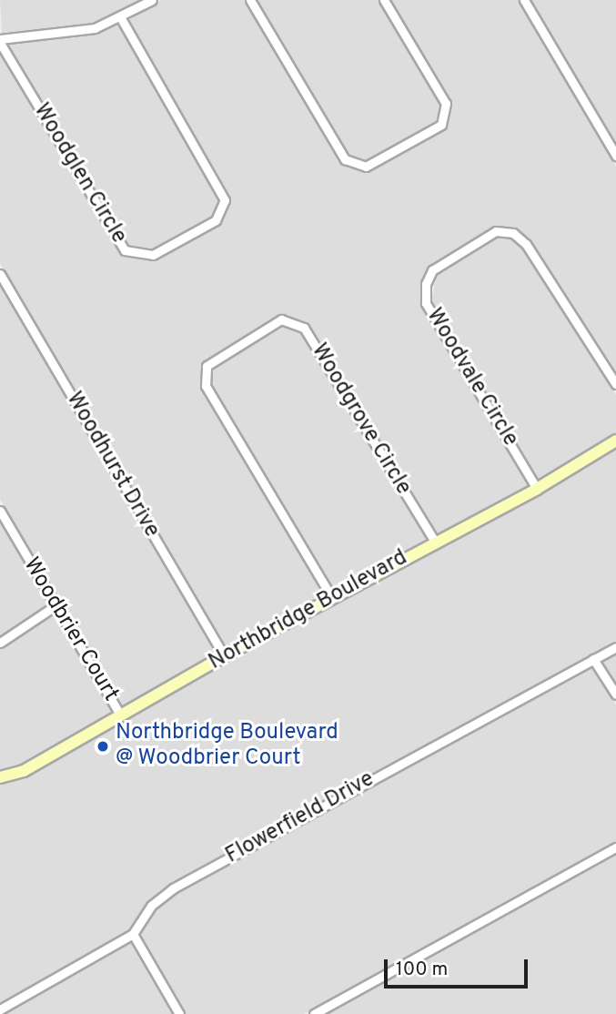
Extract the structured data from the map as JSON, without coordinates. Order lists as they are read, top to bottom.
{
  "streets": {
    "street": [
      "Woodglen Circle",
      "Woodvale Circle",
      "Woodgrove Circle",
      "Woodhurst Drive",
      "Northbridge Boulevard",
      "Woodbrier Court",
      "Flowerfield Drive"
    ]
  },
  "crossings": [
    ["Woodvale Circle", "Northbridge Boulevard"],
    ["Woodgrove Circle", "Northbridge Boulevard"],
    ["Woodhurst Drive", "Northbridge Boulevard"],
    ["Northbridge Boulevard", "Woodbrier Court"]
  ],
  "places": ["Northbridge Boulevard @ Woodbrier Court"],
  "scale_bar": "100 m"
}
